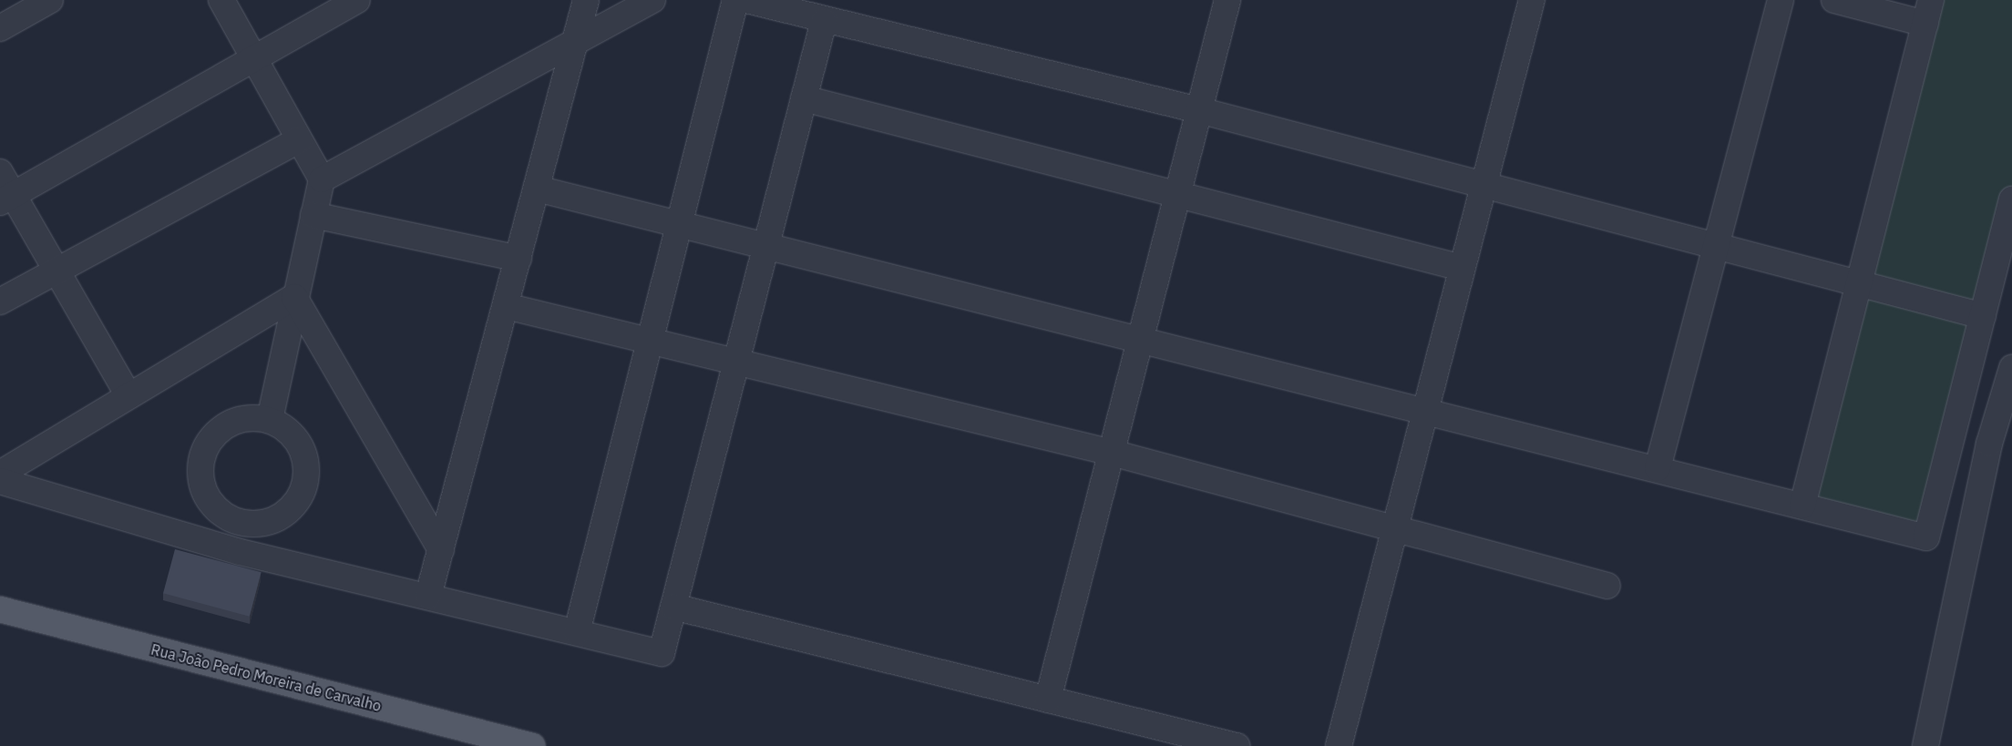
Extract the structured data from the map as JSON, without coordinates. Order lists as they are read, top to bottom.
{
  "streets": {
    "main road": ["Rua João Pedro Moreira de Carvalho"]
  }
}
